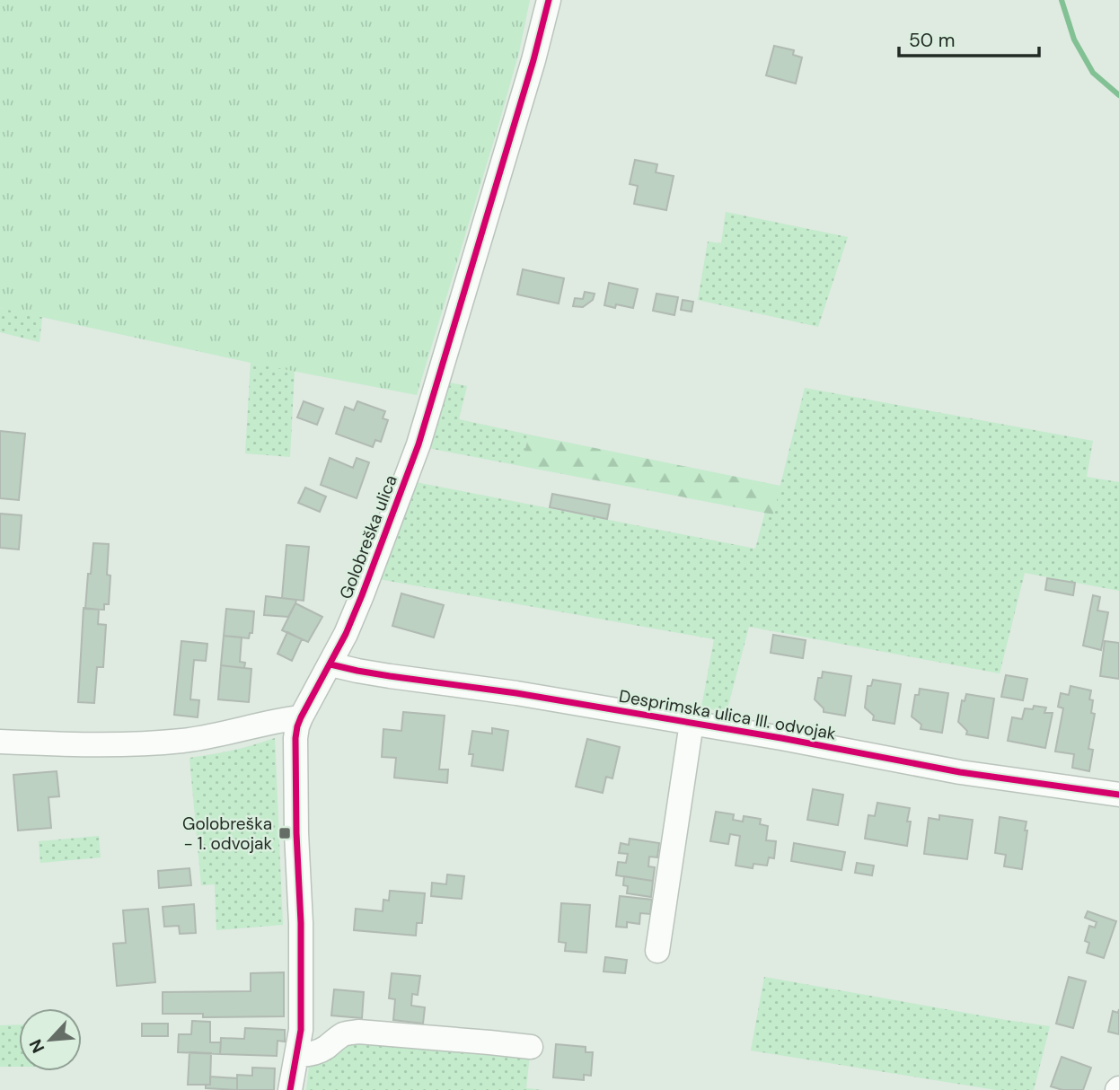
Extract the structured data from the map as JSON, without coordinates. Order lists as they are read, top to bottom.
{
  "streets": {
    "street": ["Golobreška ulica", "Desprimska ulica III. odvojak"]
  },
  "crossings": [
    ["Golobreška ulica", "Desprimska ulica III. odvojak"]
  ],
  "places": {
    "transit": ["Golobreška - 1. odvojak"]
  },
  "scale_bar": "50 m",
  "north": "bottom left"
}
